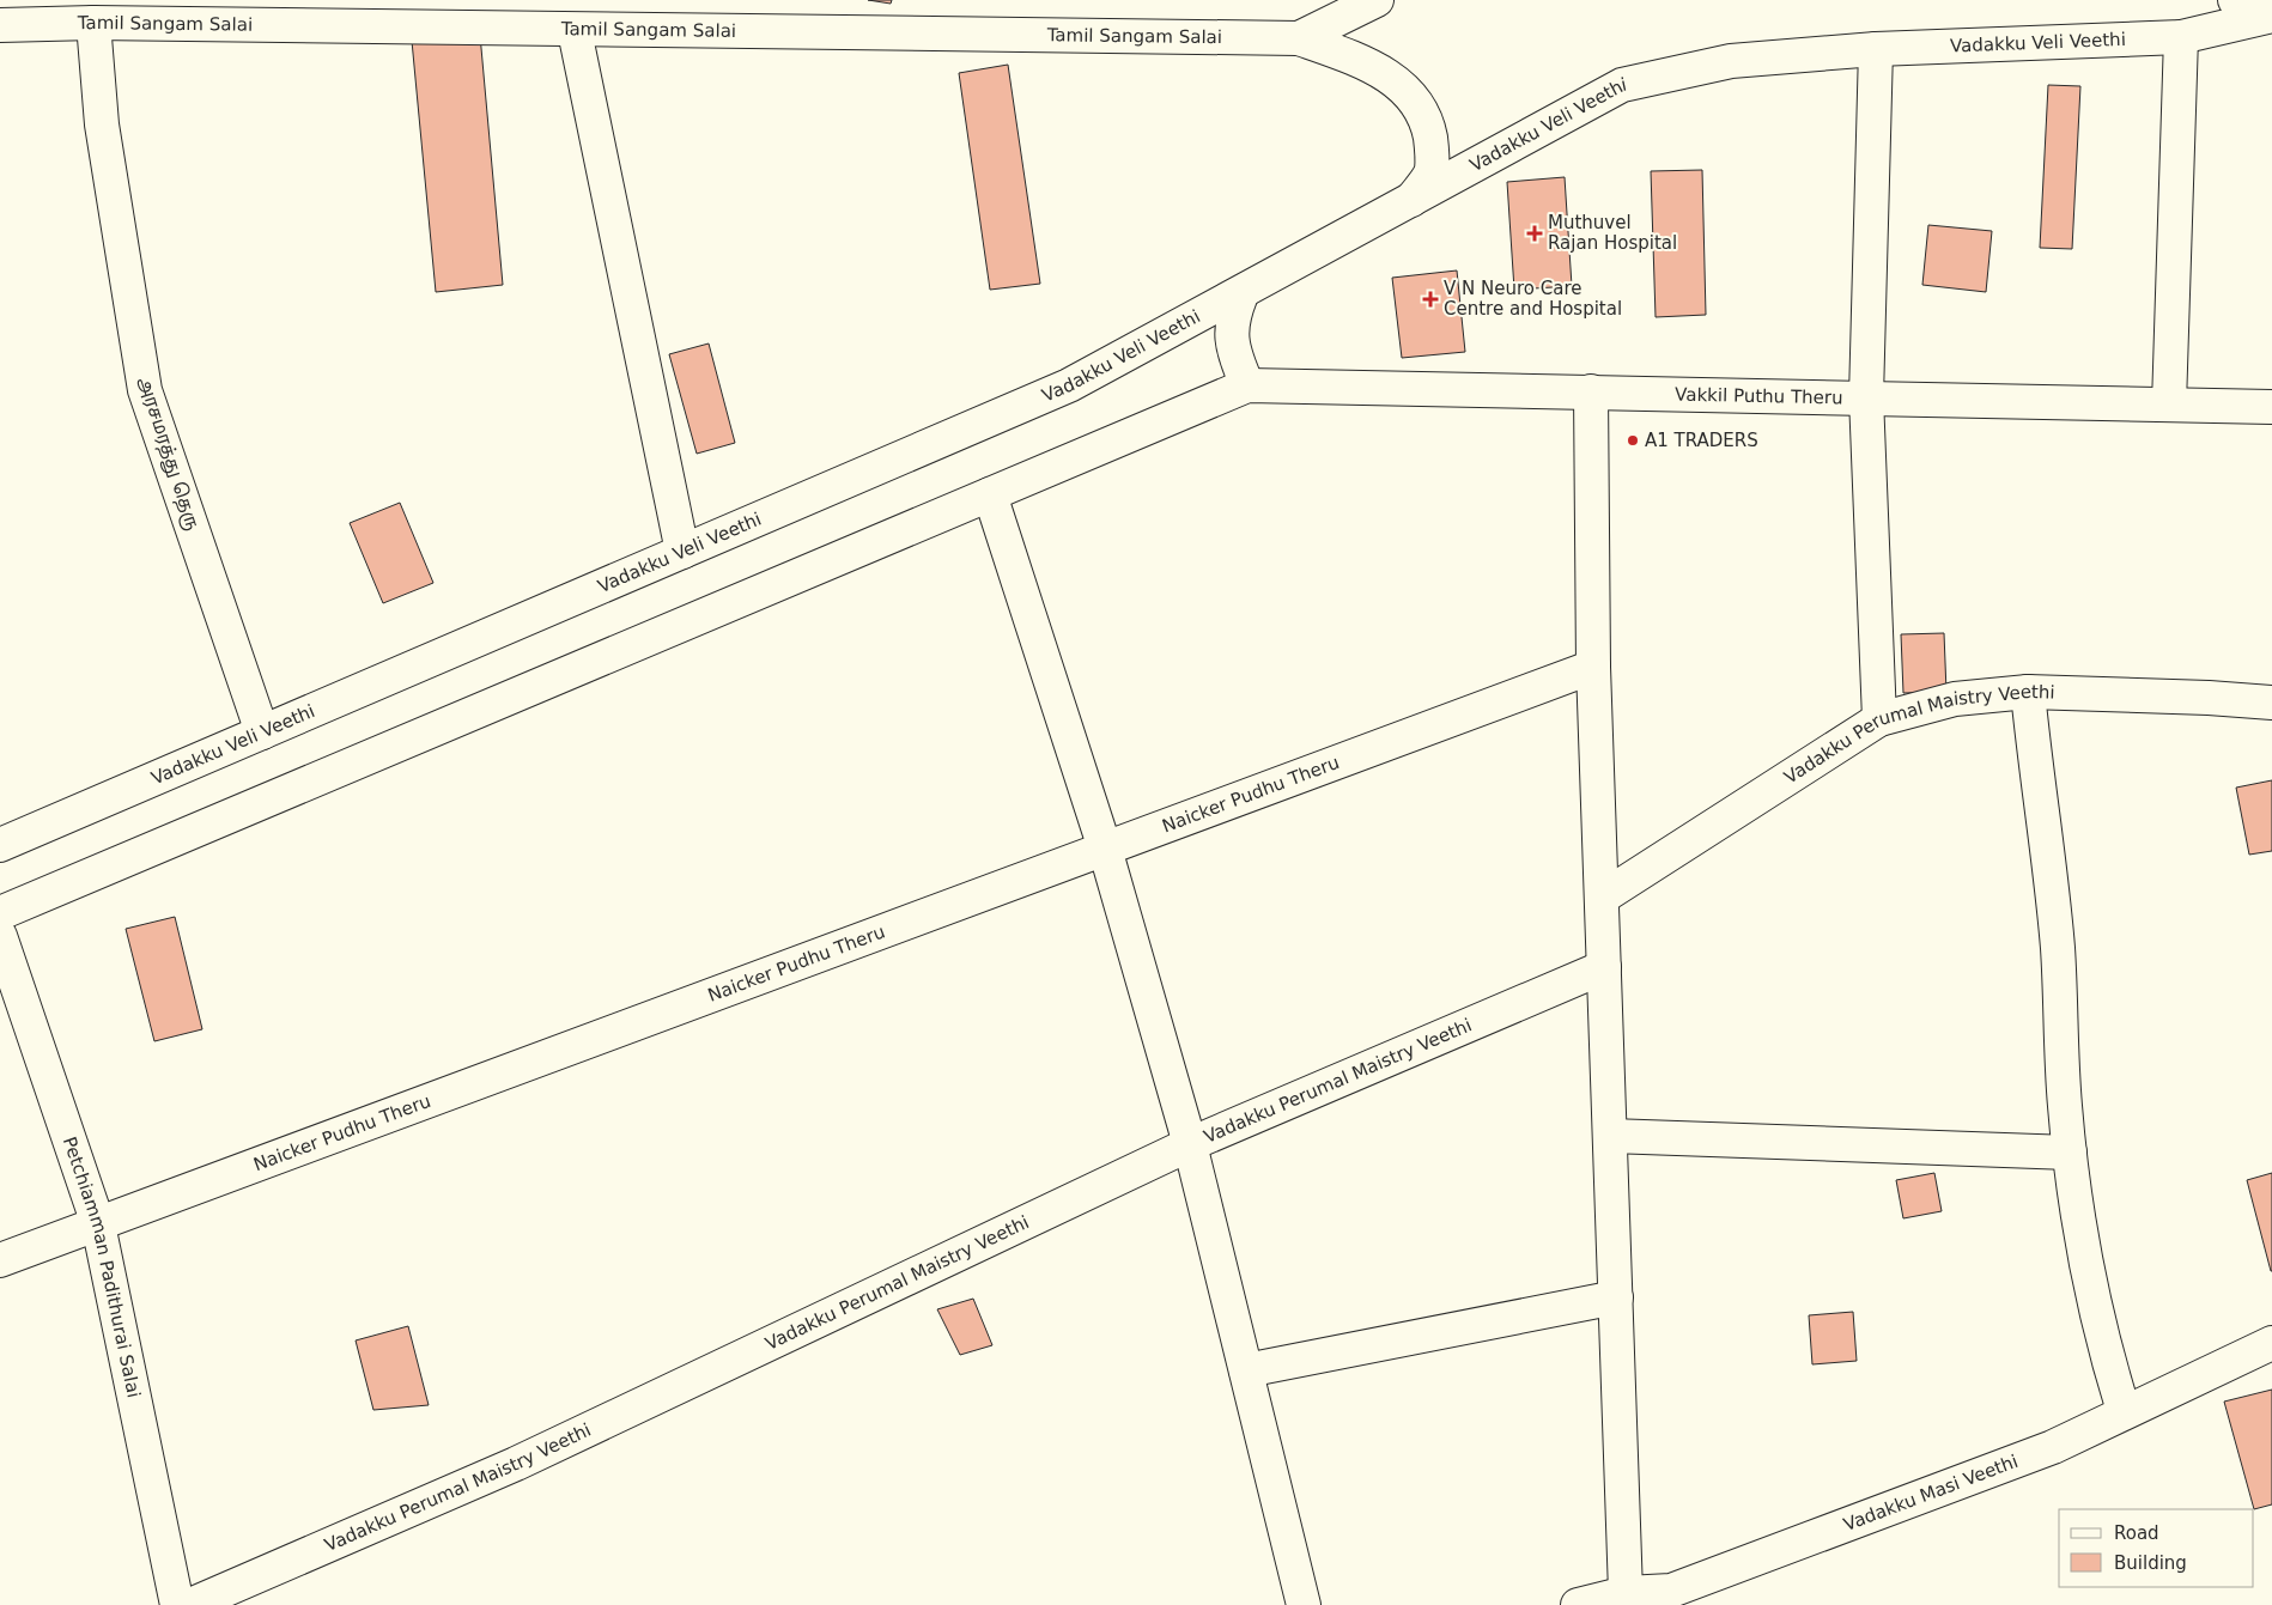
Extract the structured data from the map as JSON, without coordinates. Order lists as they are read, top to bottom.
{
  "streets": {
    "street": [
      "Tamil Sangam Salai",
      "Vadakku Veli Veethi",
      "Vakkil Puthu Theru",
      "அரசமரத்து தெரு",
      "Vadakku Perumal Maistry Veethi",
      "Naicker Pudhu Theru",
      "Petchiamman Padithurai Salai",
      "Vadakku Masi Veethi"
    ]
  },
  "crossings": [
    ["Tamil Sangam Salai", "அரசமரத்து தெரு"],
    ["Vadakku Veli Veethi", "அரசமரத்து தெரு"],
    ["Naicker Pudhu Theru", "Petchiamman Padithurai Salai"]
  ],
  "places": {
    "health": ["Muthuvel Rajan Hospital", "V N Neuro Care Centre and Hospital"],
    "other": ["A1 TRADERS"]
  },
  "legend": ["Road", "Building"]
}
